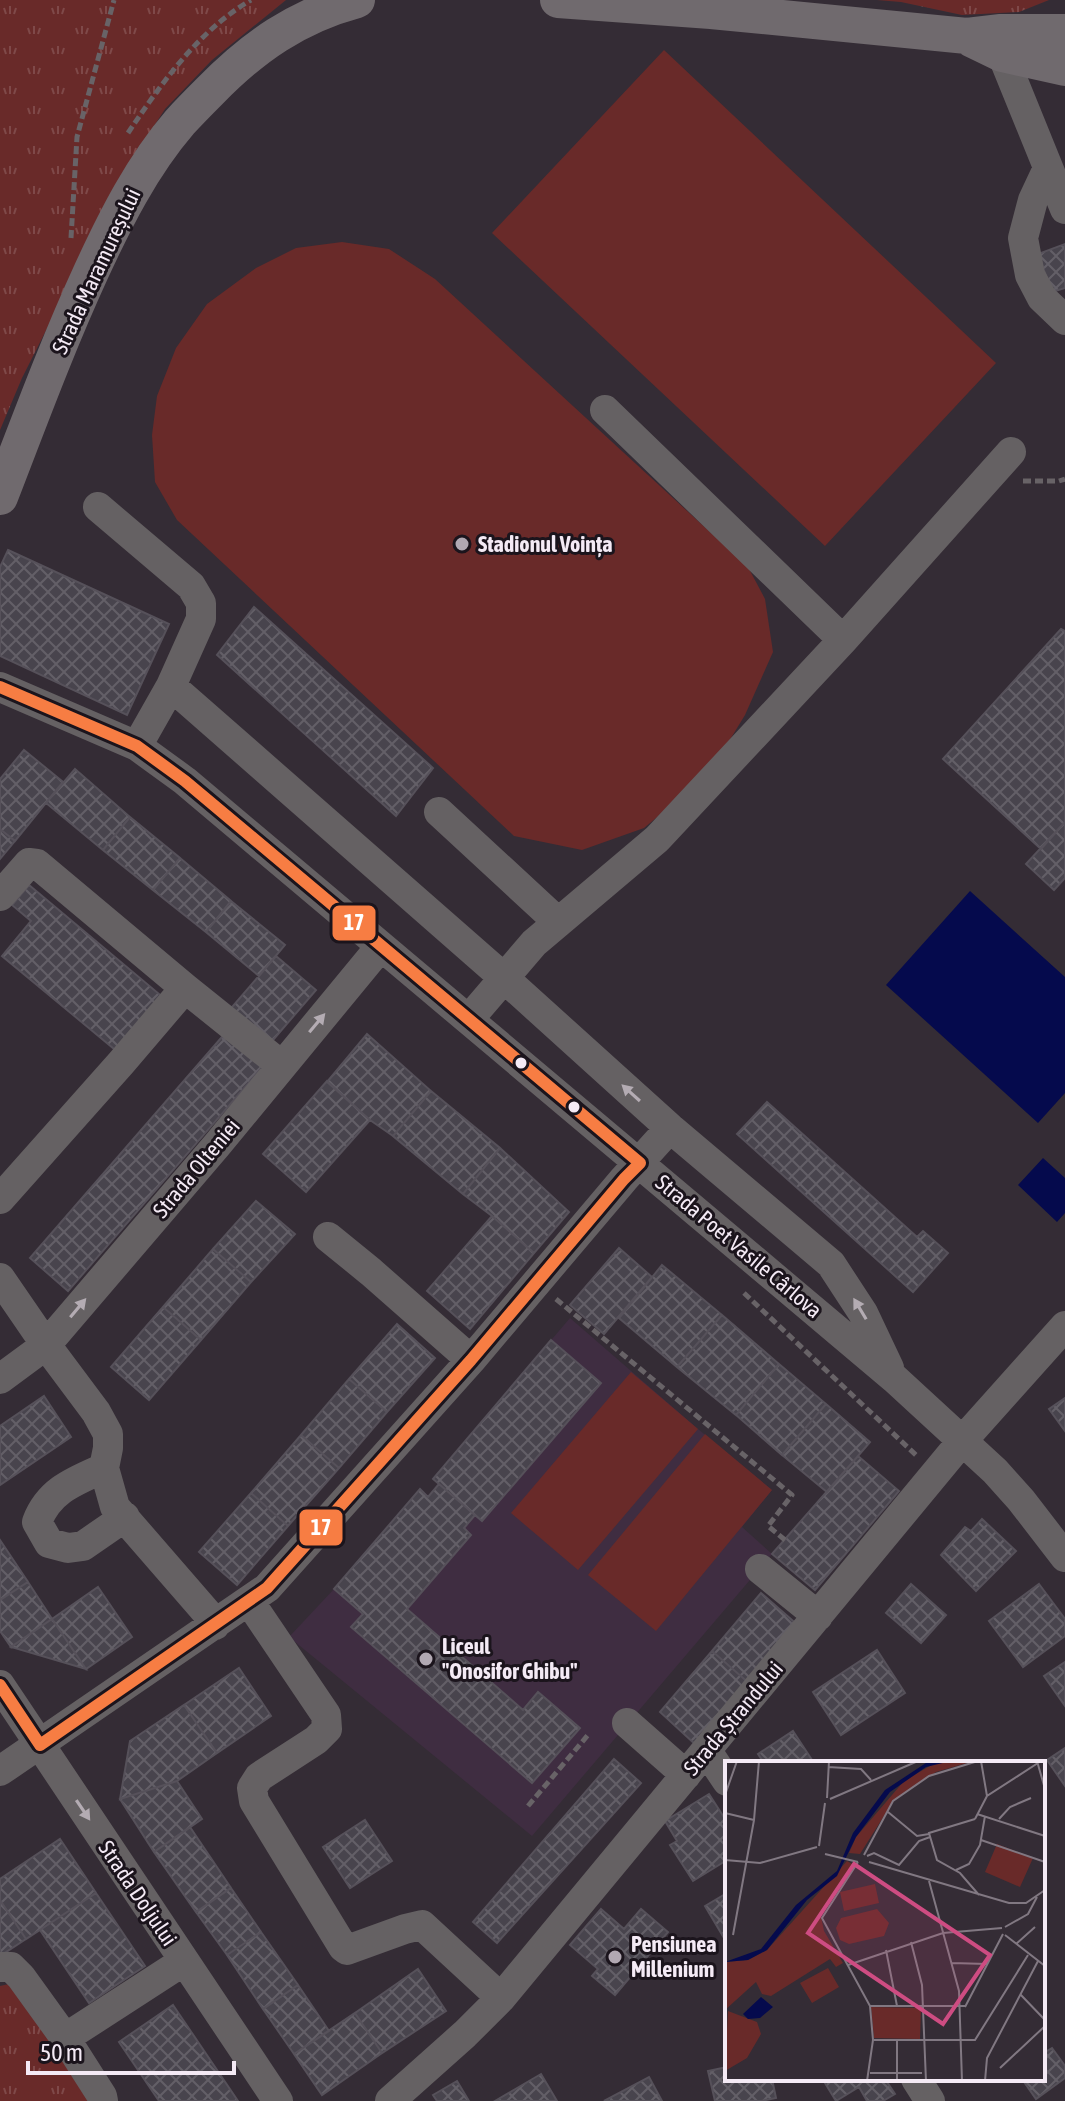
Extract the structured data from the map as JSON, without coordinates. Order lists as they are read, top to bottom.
{
  "streets": {
    "main road": ["Strada Maramureșului"],
    "street": [
      "Strada Olteniei",
      "Strada Poet Vasile Cârlova",
      "Strada Ștrandului",
      "Strada Doljului"
    ]
  },
  "crossings": [
    ["Strada Olteniei", "Strada Poet Vasile Cârlova"],
    ["Strada Poet Vasile Cârlova", "Strada Ștrandului"]
  ],
  "places": ["Stadionul Voința", "Liceul \"Onosifor Ghibu\"", "Pensiunea Millenium"],
  "lines": ["transit line 17"],
  "scale_bar": "50 m"
}
